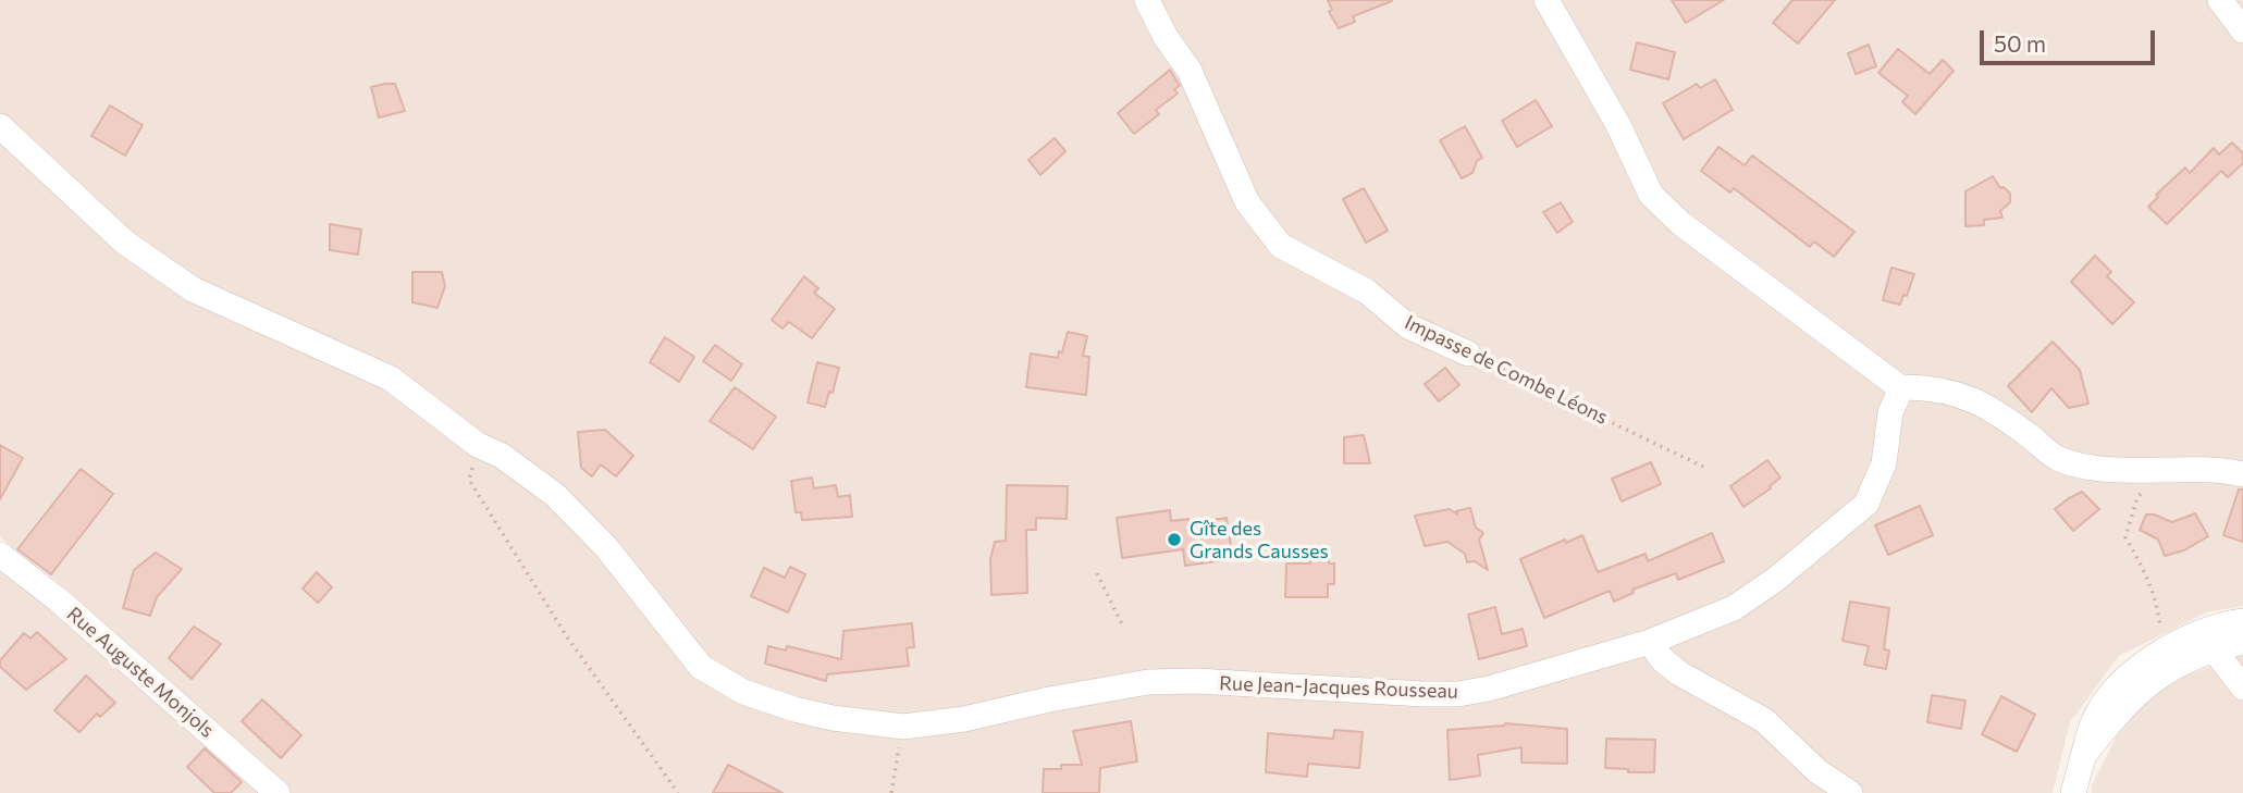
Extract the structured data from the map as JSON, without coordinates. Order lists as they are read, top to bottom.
{
  "streets": {
    "street": ["Impasse de Combe Léons", "Rue Auguste Monjols", "Rue Jean-Jacques Rousseau"]
  },
  "places": ["Gîte des Grands Causses"],
  "scale_bar": "50 m"
}
